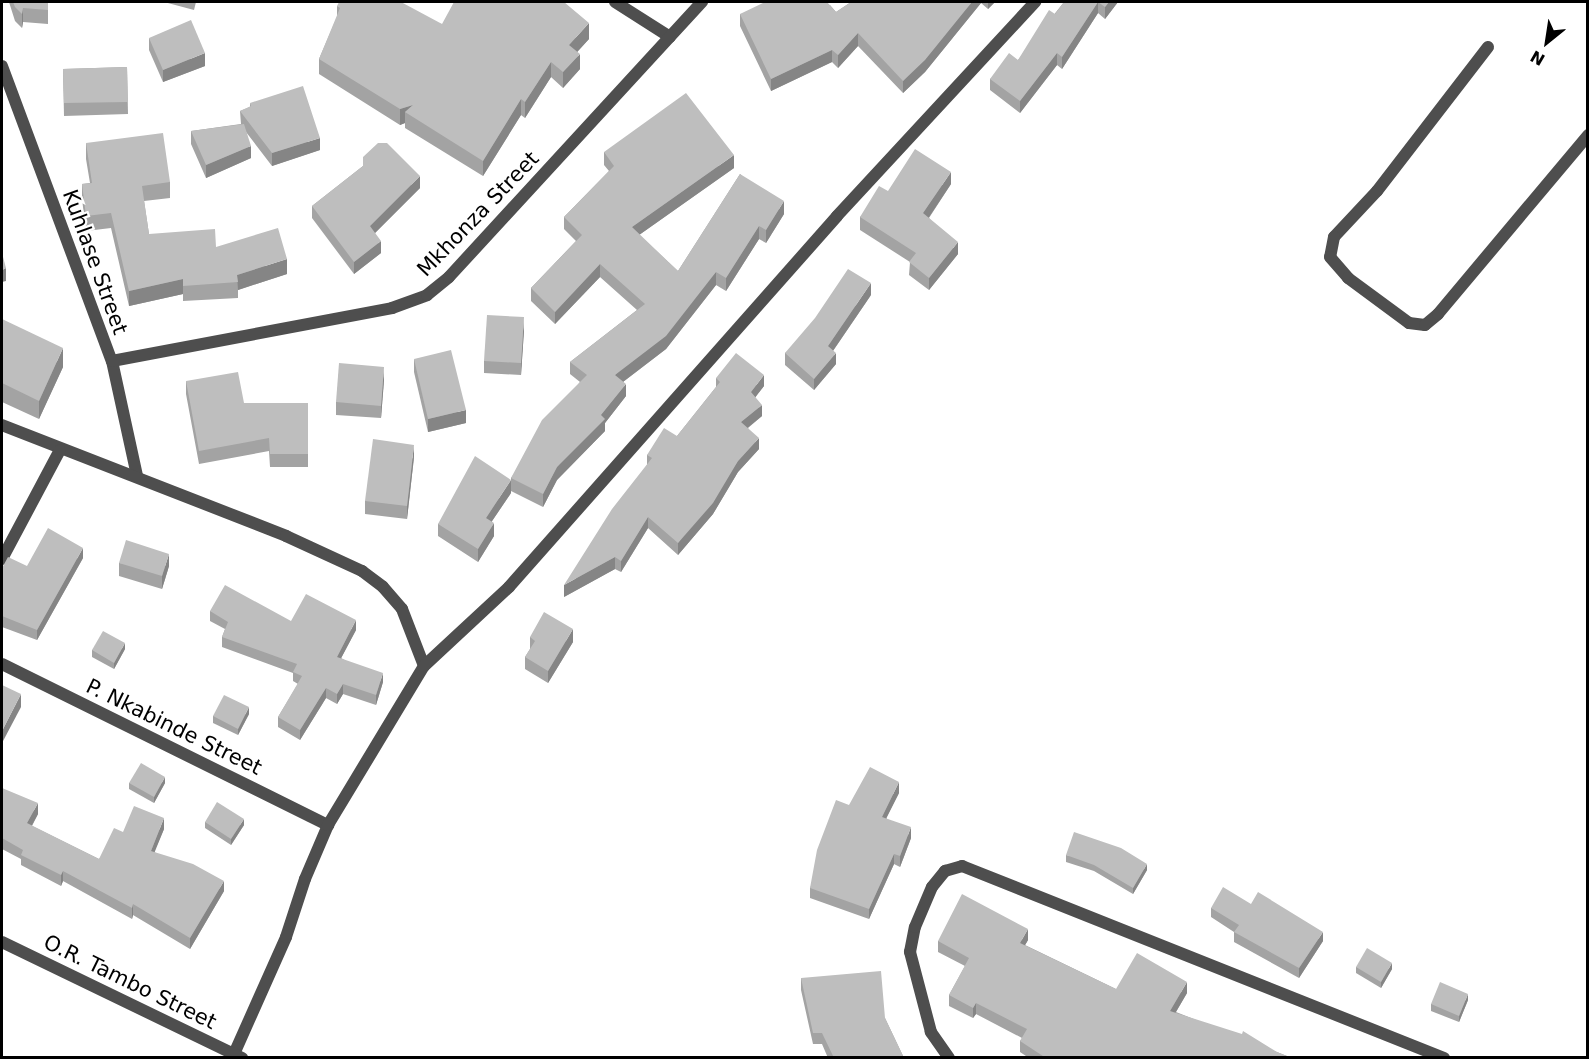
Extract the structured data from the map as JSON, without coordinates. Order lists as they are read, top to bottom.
{
  "streets": {
    "street": [
      "Mkhonza Street",
      "Kuhlase Street",
      "P. Nkabinde Street",
      "O.R. Tambo Street"
    ]
  },
  "crossings": [
    ["Mkhonza Street", "Kuhlase Street"]
  ],
  "north": "bottom left"
}
